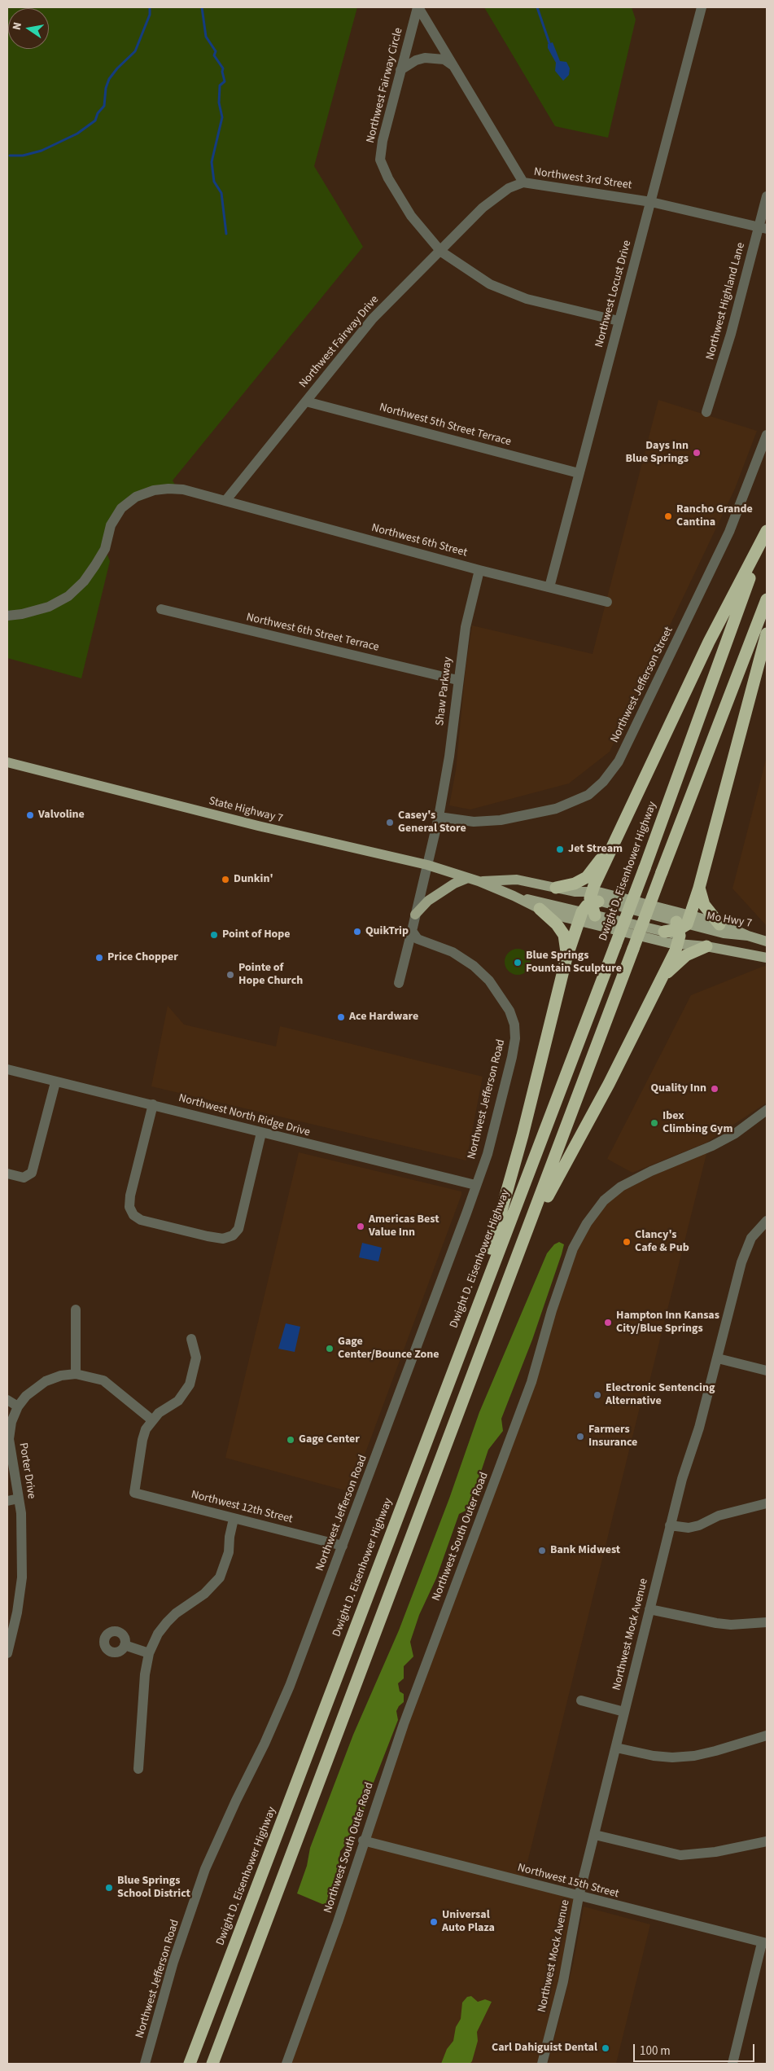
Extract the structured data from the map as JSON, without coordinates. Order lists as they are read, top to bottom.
{
  "streets": {
    "highway": ["Dwight D. Eisenhower Highway"],
    "main road": ["State Highway 7", "Mo Hwy 7"],
    "street": [
      "Northwest Fairway Circle",
      "Northwest 3rd Street",
      "Northwest Locust Drive",
      "Northwest Highland Lane",
      "Northwest Fairway Drive",
      "Northwest 5th Street Terrace",
      "Northwest 6th Street",
      "Northwest 6th Street Terrace",
      "Northwest Jefferson Street",
      "Shaw Parkway",
      "Northwest Jefferson Road",
      "Northwest North Ridge Drive",
      "Porter Drive",
      "Northwest 12th Street",
      "Northwest South Outer Road",
      "Northwest Mock Avenue",
      "Northwest 15th Street"
    ]
  },
  "crossings": [
    ["Northwest Fairway Circle", "Northwest 3rd Street"],
    ["Northwest Fairway Circle", "Northwest Locust Drive"],
    ["Northwest Fairway Circle", "Northwest Fairway Drive"],
    ["Northwest 3rd Street", "Northwest Locust Drive"],
    ["Northwest 3rd Street", "Northwest Highland Lane"],
    ["Northwest 3rd Street", "Northwest Fairway Drive"],
    ["Northwest Locust Drive", "Northwest 5th Street Terrace"],
    ["Northwest Locust Drive", "Northwest 6th Street"],
    ["Northwest Fairway Drive", "Northwest 5th Street Terrace"],
    ["Northwest Fairway Drive", "Northwest 6th Street"],
    ["Northwest 6th Street", "Shaw Parkway"],
    ["Northwest 6th Street Terrace", "Shaw Parkway"],
    ["Northwest Jefferson Street", "Shaw Parkway"],
    ["Shaw Parkway", "State Highway 7"],
    ["Northwest Jefferson Road", "Northwest North Ridge Drive"],
    ["Northwest Jefferson Road", "Northwest 12th Street"],
    ["Porter Drive", "Northwest 12th Street"],
    ["Northwest South Outer Road", "Northwest 15th Street"],
    ["Northwest Mock Avenue", "Northwest 15th Street"]
  ],
  "places": [
    "Days Inn Blue Springs",
    "Rancho Grande Cantina",
    "Valvoline",
    "Casey's General Store",
    "Jet Stream",
    "Dunkin'",
    "QuikTrip",
    "Point of Hope",
    "Price Chopper",
    "Blue Springs Fountain Sculpture",
    "Pointe of Hope Church",
    "Ace Hardware",
    "Quality Inn",
    "Ibex Climbing Gym",
    "Americas Best Value Inn",
    "Clancy's Cafe & Pub",
    "Hampton Inn Kansas City/Blue Springs",
    "Gage Center/Bounce Zone",
    "Electronic Sentencing Alternative",
    "Farmers Insurance",
    "Gage Center",
    "Bank Midwest",
    "Blue Springs School District",
    "Universal Auto Plaza",
    "Carl Dahiguist Dental"
  ],
  "scale_bar": "100 m",
  "north": "left"
}
